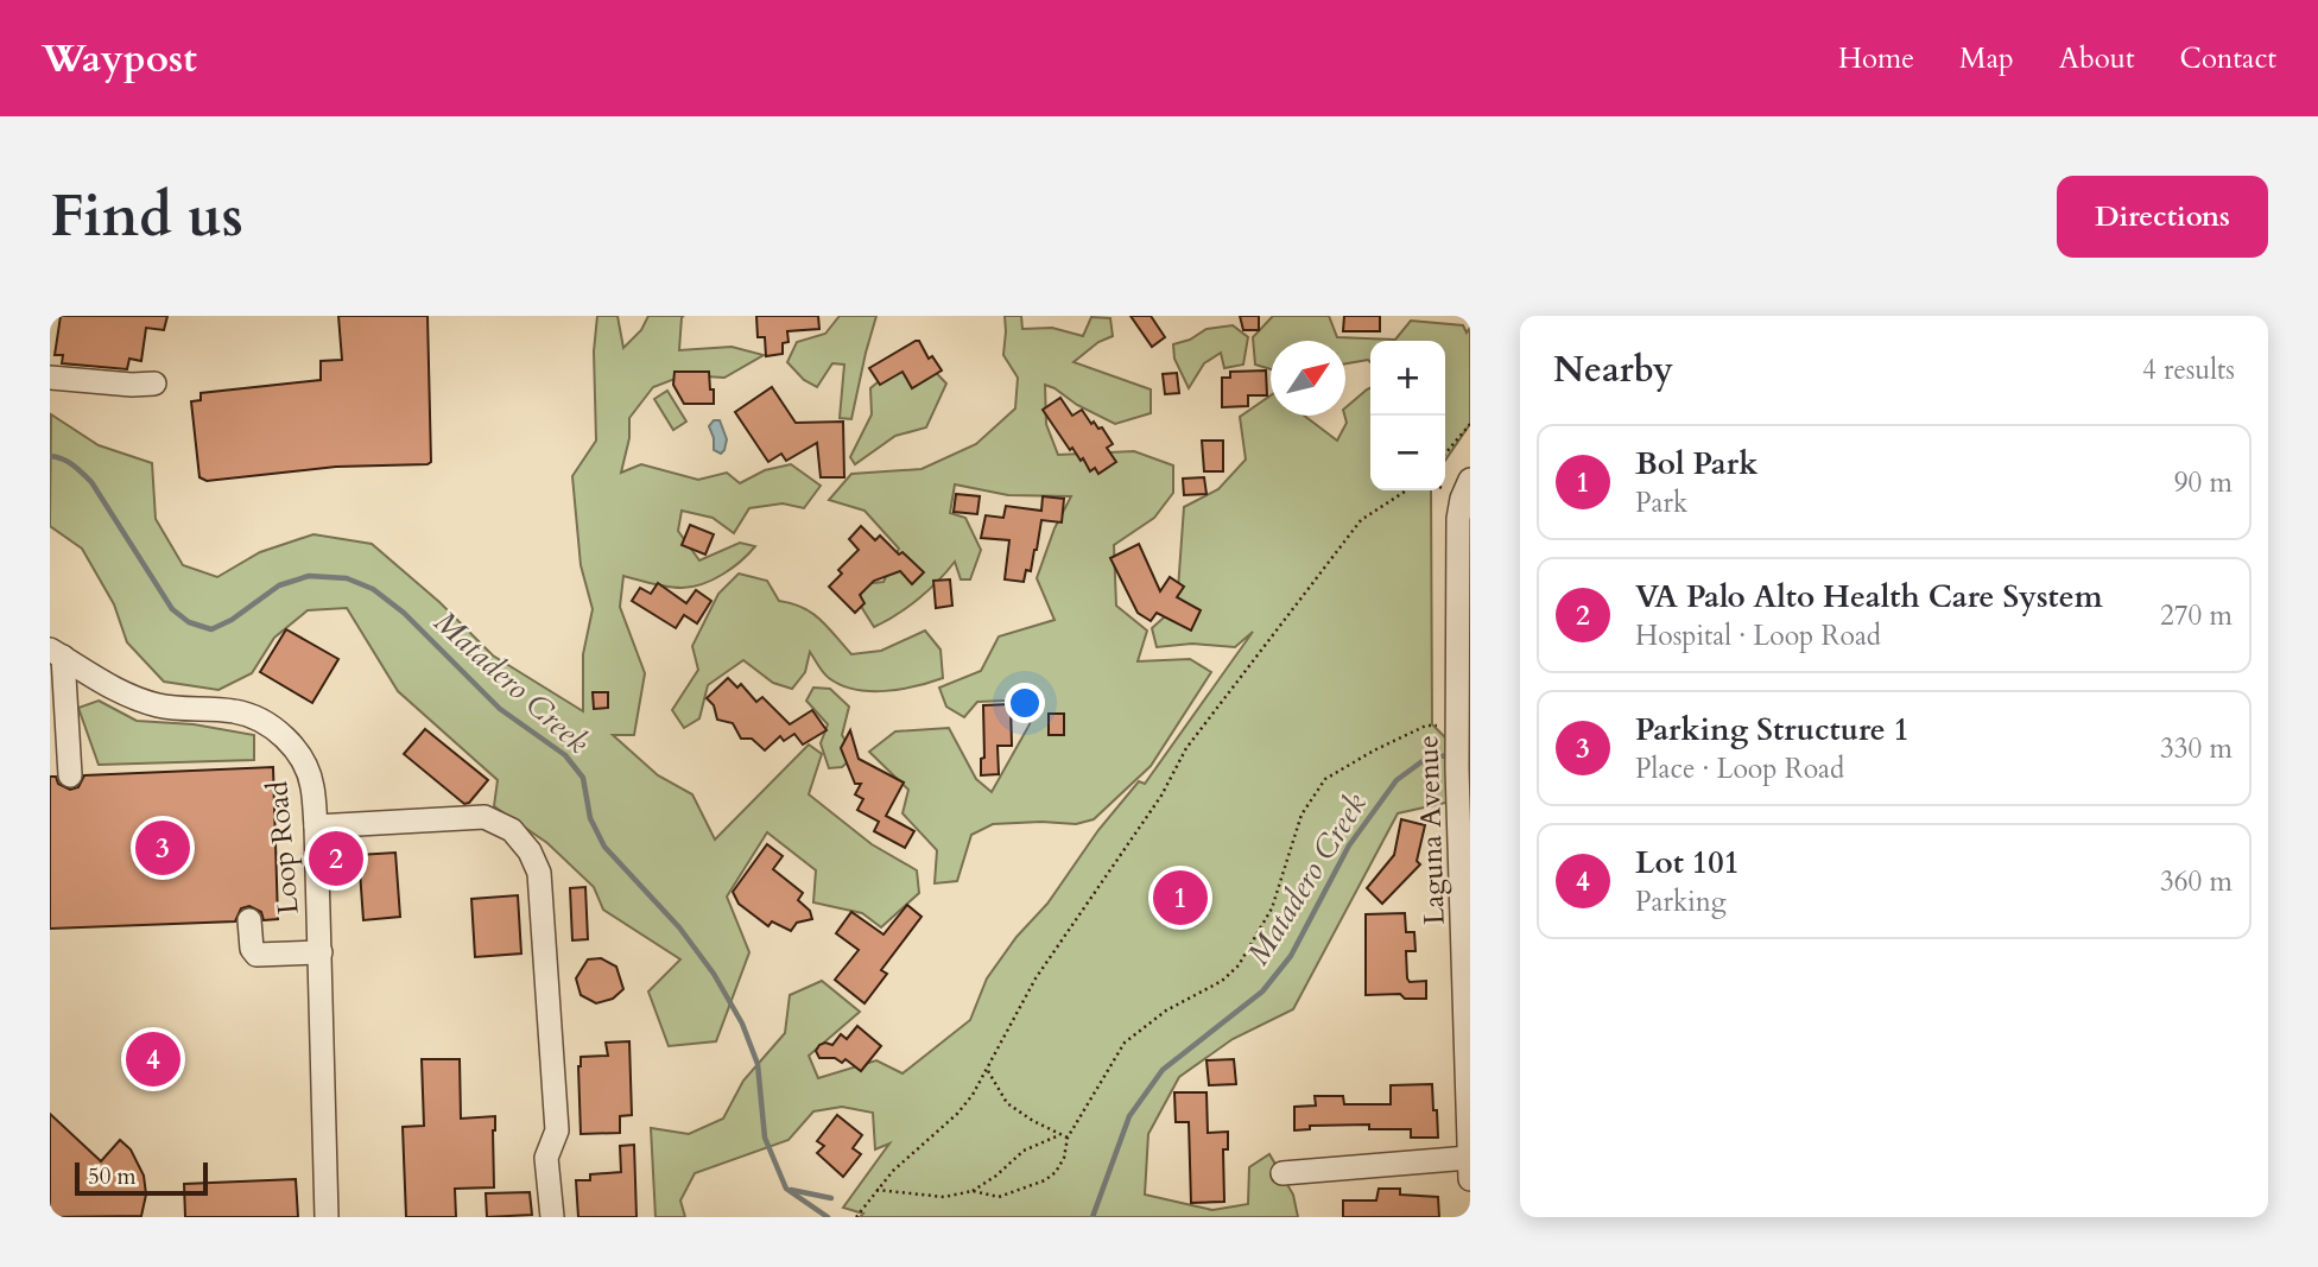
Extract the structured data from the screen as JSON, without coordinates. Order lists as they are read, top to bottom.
{
  "streets": {
    "street": ["Laguna Avenue", "Loop Road"]
  },
  "water": ["Matadero Creek"],
  "scale_bar": "50 m",
  "north": "top right",
  "page": {
    "header": "Waypost",
    "nav": [
      "Home",
      "Map",
      "About",
      "Contact"
    ],
    "buttons": "Directions",
    "title": "Find us",
    "heading": ["Nearby", "4 results"],
    "map_buttons": ["+", "−"],
    "list": [
      {
        "mark": "1",
        "name": "Bol Park",
        "note": "Park",
        "value": "90 m"
      },
      {
        "mark": "2",
        "name": "VA Palo Alto Health Care System",
        "note": "Hospital · Loop Road",
        "value": "270 m"
      },
      {
        "mark": "3",
        "name": "Parking Structure 1",
        "note": "Place · Loop Road",
        "value": "330 m"
      },
      {
        "mark": "4",
        "name": "Lot 101",
        "note": "Parking",
        "value": "360 m"
      }
    ],
    "pins": [
      "3",
      "2",
      "1",
      "4"
    ],
    "scale": "50 m"
  }
}
